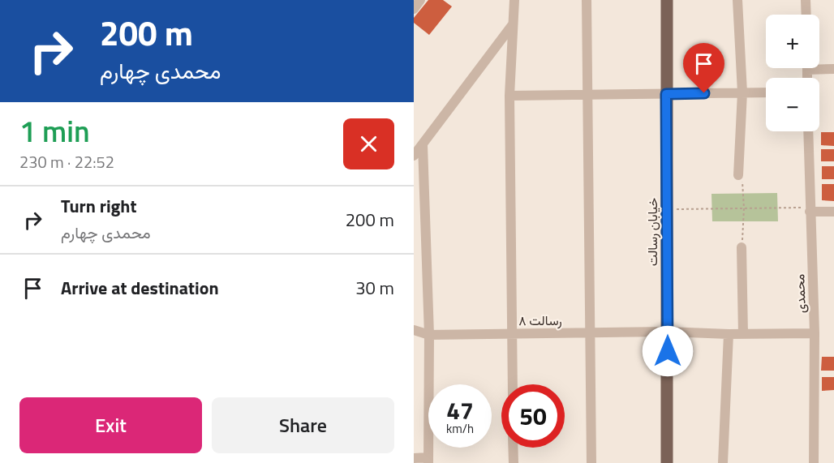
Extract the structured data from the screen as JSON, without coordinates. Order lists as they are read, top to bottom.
{
  "streets": {
    "main road": ["خیابان رسالت"],
    "street": ["محمدی", "۸ رسالت"]
  },
  "crossings": [
    ["خیابان رسالت", "۸ رسالت"],
    ["محمدی", "۸ رسالت"]
  ],
  "page": {
    "turn": ["200 m", "محمدی چهارم"],
    "map_buttons": ["+", "−"],
    "heading": ["1 min", "230 m · 22:52"],
    "list": [
      {
        "name": "Turn right",
        "note": "محمدی چهارم",
        "value": "200 m"
      },
      {
        "name": "Arrive at destination",
        "value": "30 m"
      }
    ],
    "speed": "47 km/h",
    "limit": "50",
    "buttons": ["Exit", "Share"]
  }
}
